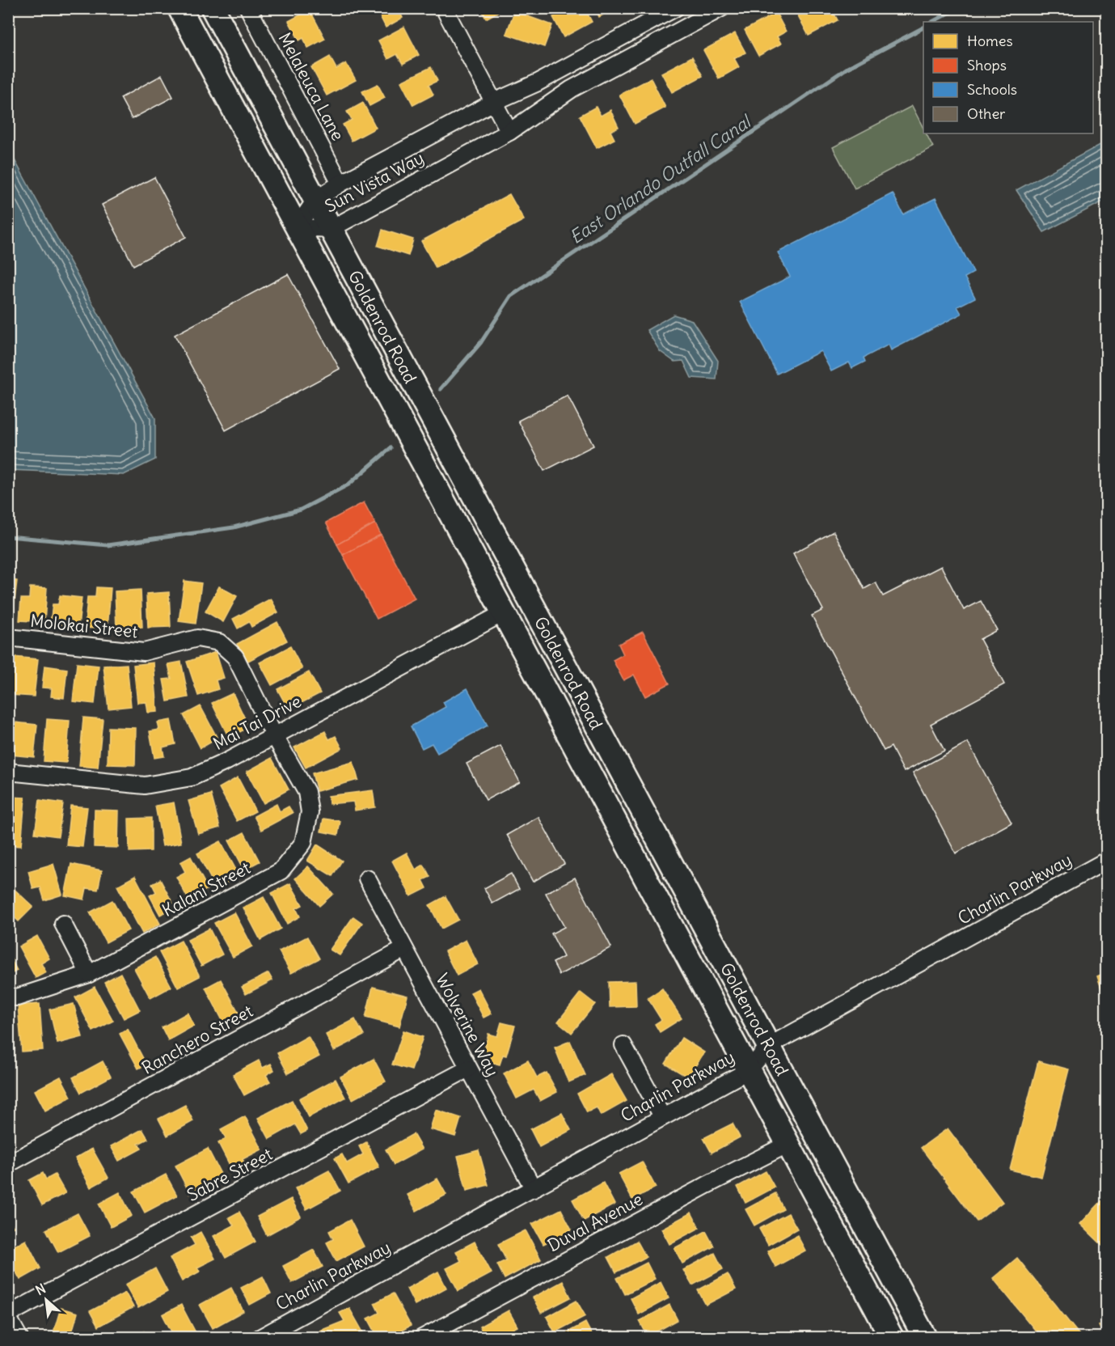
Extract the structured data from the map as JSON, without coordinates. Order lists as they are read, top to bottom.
{
  "streets": {
    "main road": ["Goldenrod Road"],
    "street": [
      "Melaleuca Lane",
      "Sun Vista Way",
      "Molokai Street",
      "Mai Tai Drive",
      "Kalani Street",
      "Charlin Parkway",
      "Wolverine Way",
      "Ranchero Street",
      "Sabre Street",
      "Duval Avenue"
    ]
  },
  "crossings": [
    ["Melaleuca Lane", "Sun Vista Way"],
    ["Sun Vista Way", "Goldenrod Road"],
    ["Goldenrod Road", "Mai Tai Drive"],
    ["Goldenrod Road", "Charlin Parkway"],
    ["Goldenrod Road", "Duval Avenue"],
    ["Molokai Street", "Mai Tai Drive"],
    ["Molokai Street", "Kalani Street"],
    ["Mai Tai Drive", "Kalani Street"],
    ["Charlin Parkway", "Wolverine Way"],
    ["Wolverine Way", "Ranchero Street"],
    ["Wolverine Way", "Sabre Street"]
  ],
  "water": ["East Orlando Outfall Canal"],
  "legend": [
    "Homes",
    "Shops",
    "Schools",
    "Other"
  ],
  "north": "top left"
}
